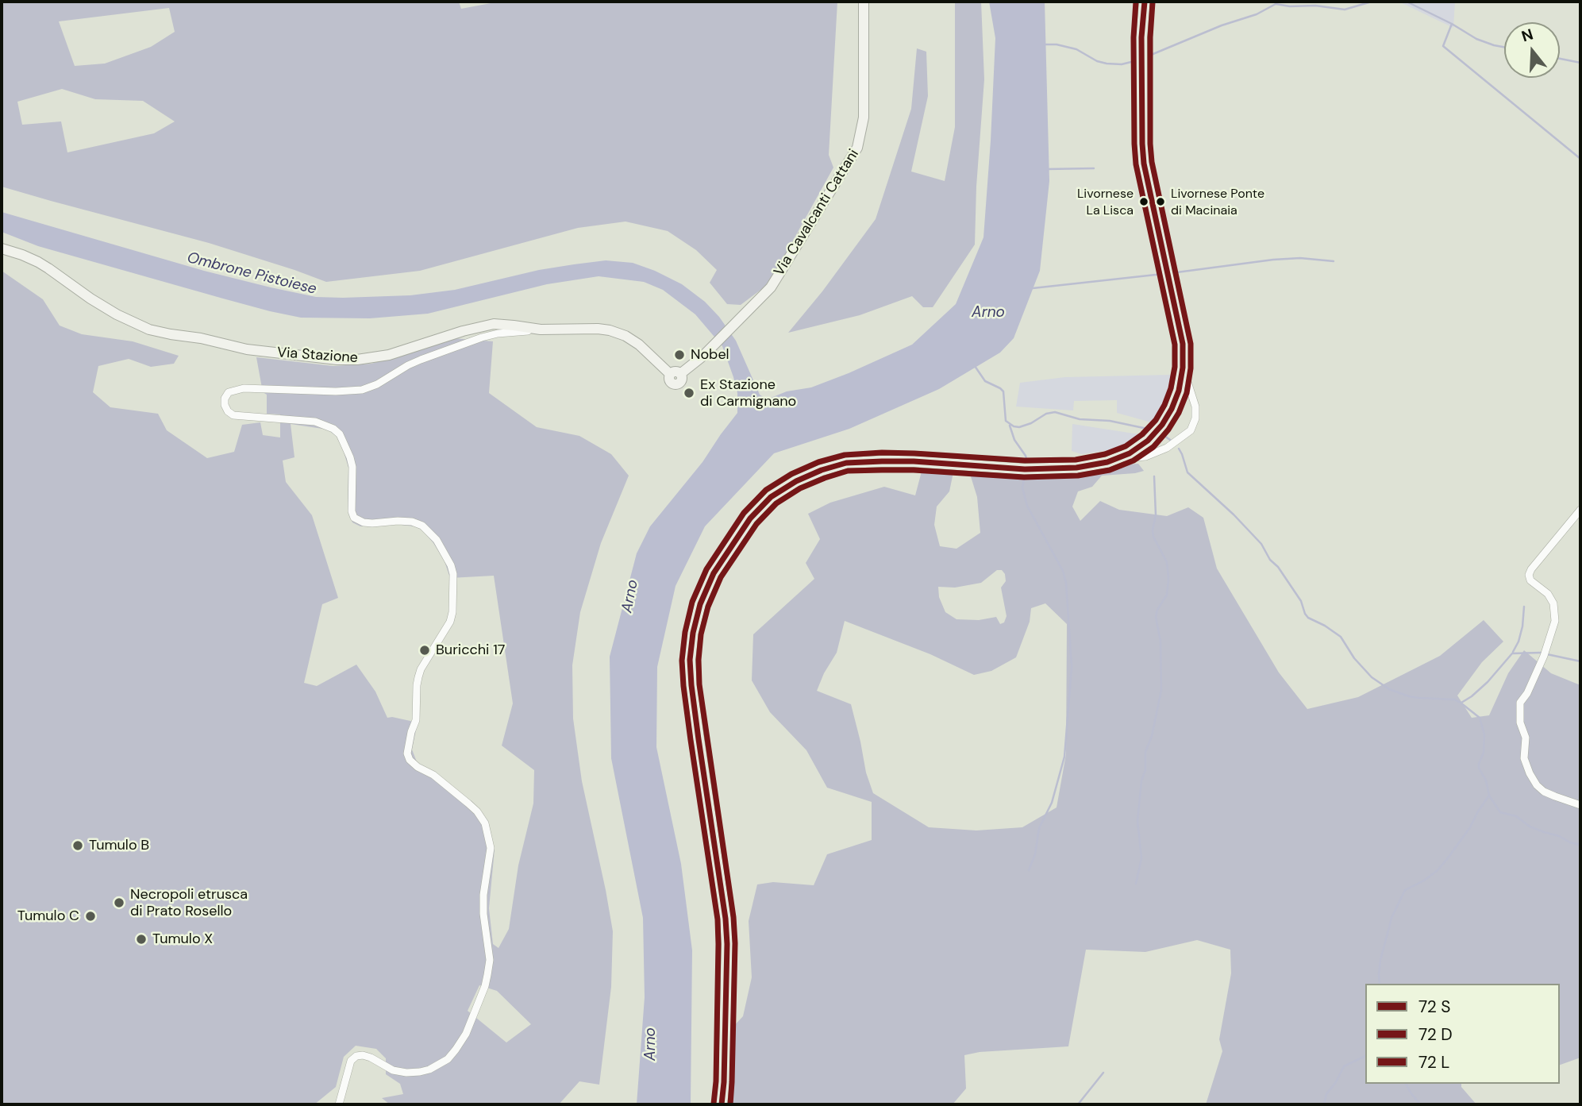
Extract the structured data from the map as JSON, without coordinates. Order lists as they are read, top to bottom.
{
  "streets": {
    "street": ["Via Cavalcanti Cattani", "Via Stazione"]
  },
  "crossings": [
    ["Via Cavalcanti Cattani", "Via Stazione"]
  ],
  "water": ["Ombrone Pistoiese", "Arno"],
  "places": [
    "Livornese La Lisca",
    "Livornese Ponte di Macinaia",
    "Nobel",
    "Ex Stazione di Carmignano",
    "Buricchi 17",
    "Tumulo B",
    "Necropoli etrusca di Prato Rosello",
    "Tumulo C",
    "Tumulo X"
  ],
  "legend": ["72 S", "72 D", "72 L"],
  "north": "top"
}
